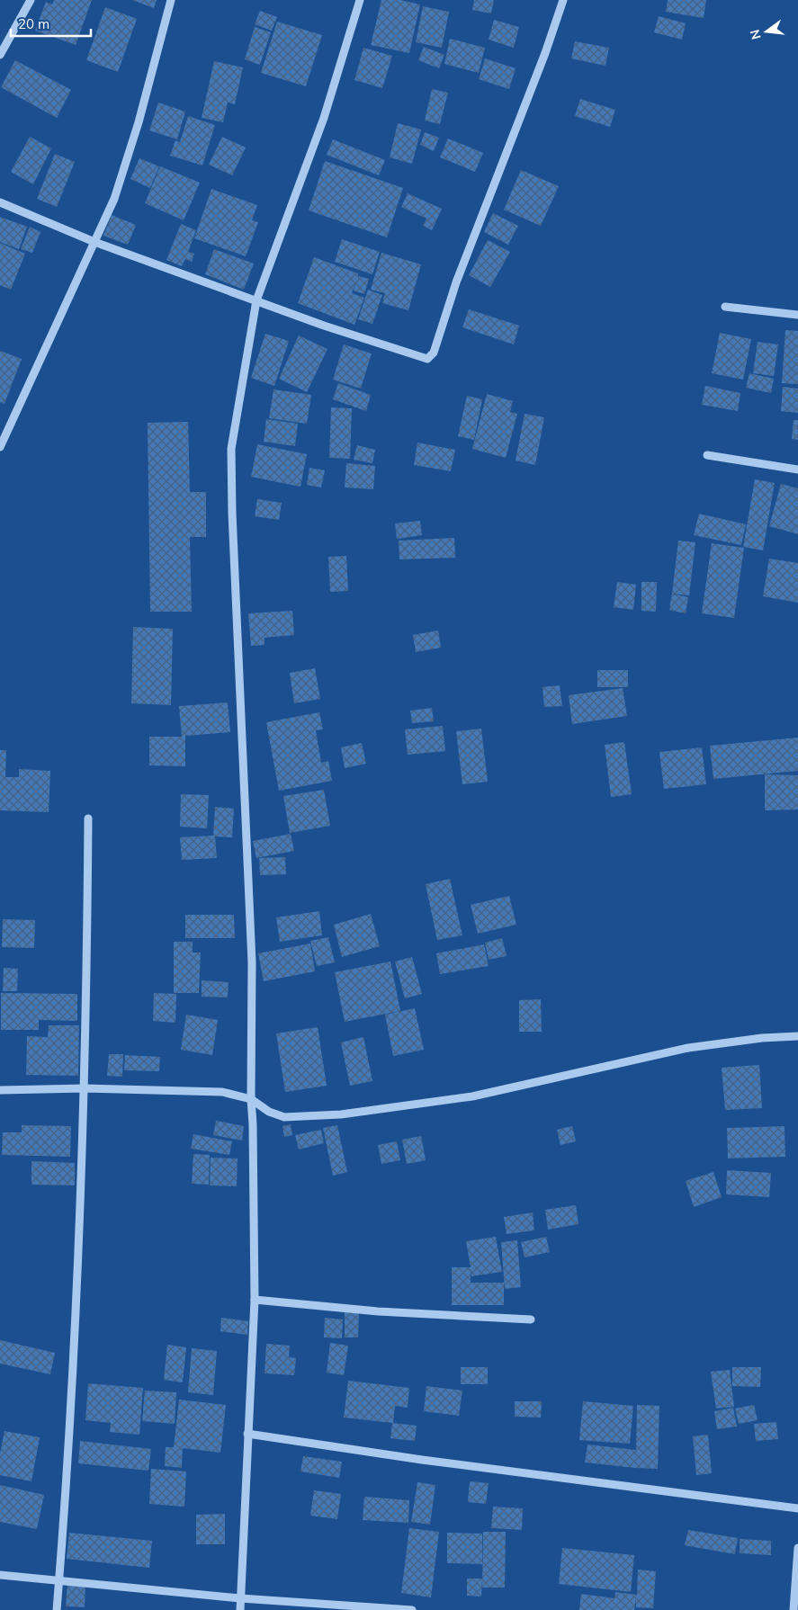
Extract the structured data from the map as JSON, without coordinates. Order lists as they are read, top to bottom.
{
  "scale_bar": "20 m",
  "north": "left"
}
